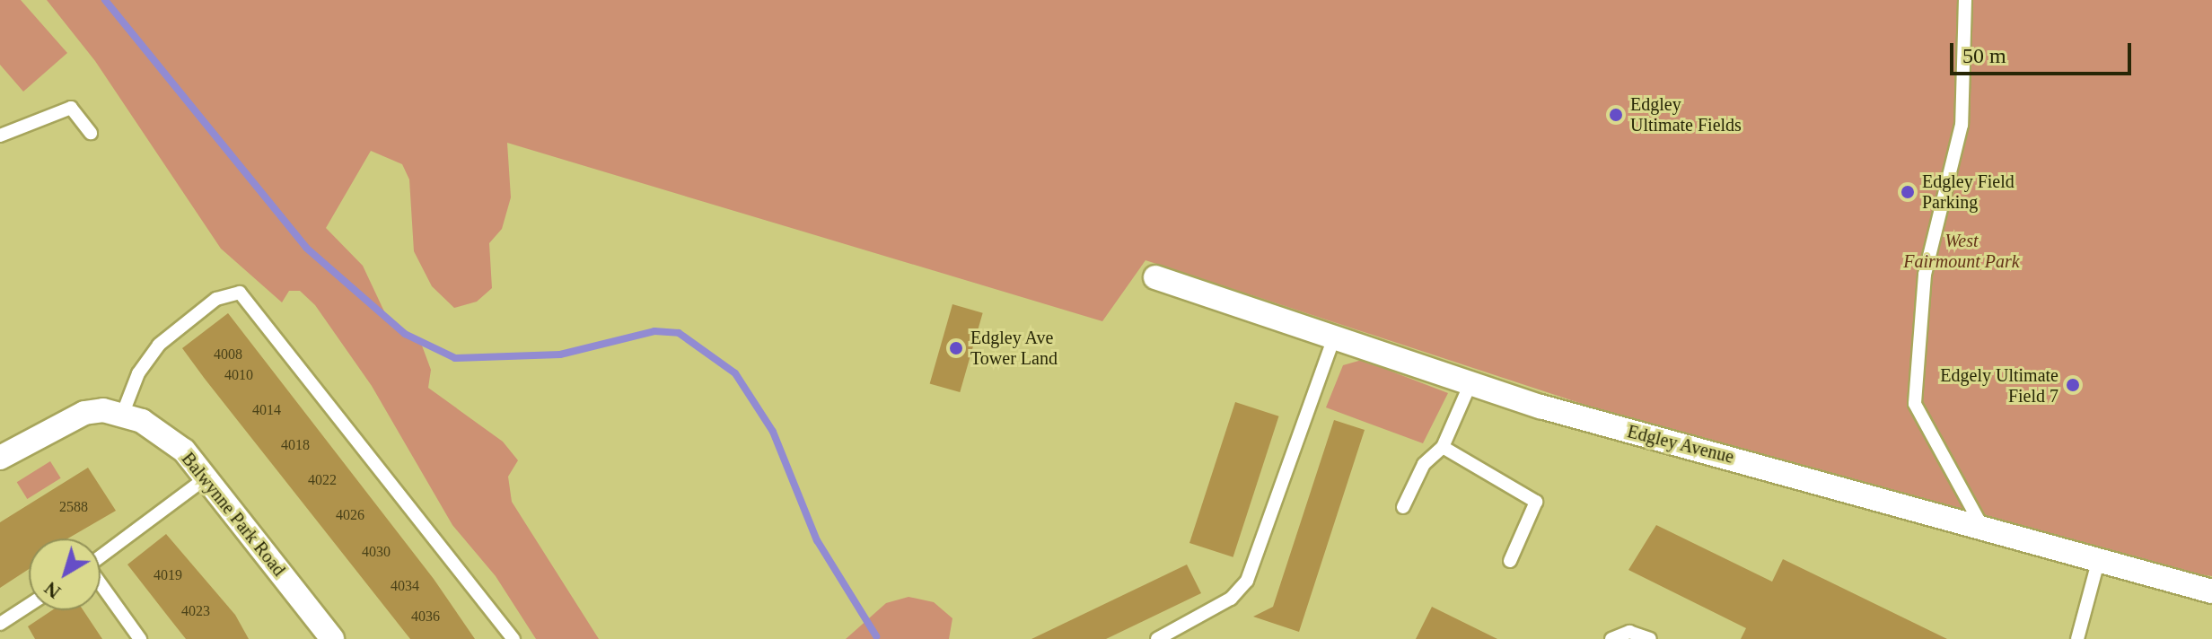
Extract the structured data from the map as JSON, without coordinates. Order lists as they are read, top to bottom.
{
  "streets": {
    "street": ["Edgley Avenue", "Balwynne Park Road"]
  },
  "parks": ["West Fairmount Park"],
  "places": [
    "Edgley Ultimate Fields",
    "Edgley Field Parking",
    "Edgley Ave Tower Land",
    "Edgely Ultimate Field 7"
  ],
  "house_numbers": [
    "4008",
    "4010",
    "4014",
    "4018",
    "4022",
    "2588",
    "4026",
    "4030",
    "4019",
    "4034",
    "4023",
    "4036"
  ],
  "scale_bar": "50 m",
  "north": "bottom left"
}
